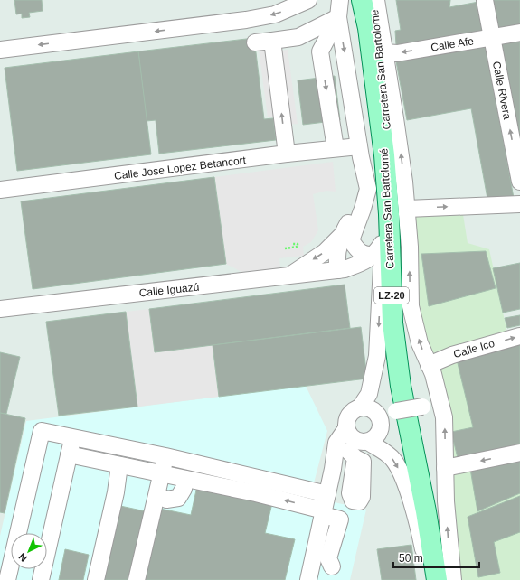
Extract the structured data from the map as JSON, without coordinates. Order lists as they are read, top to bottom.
{
  "streets": {
    "main road": ["Carretera San Bartolome", "Carretera San Bartolomé", "LZ-20"],
    "street": [
      "Calle Afe",
      "Calle Rivera",
      "Calle Jose Lopez Betancort",
      "Calle Iguazú",
      "Calle Ico"
    ]
  },
  "crossings": [
    ["Calle Afe", "Calle Rivera"],
    ["Calle Afe", "Carretera San Bartolomé"],
    ["Carretera San Bartolome", "Carretera San Bartolomé"],
    ["Carretera San Bartolomé", "Calle Ico"]
  ],
  "one_way": ["Calle Afe", "Calle Rivera"],
  "scale_bar": "50 m",
  "north": "bottom left"
}
